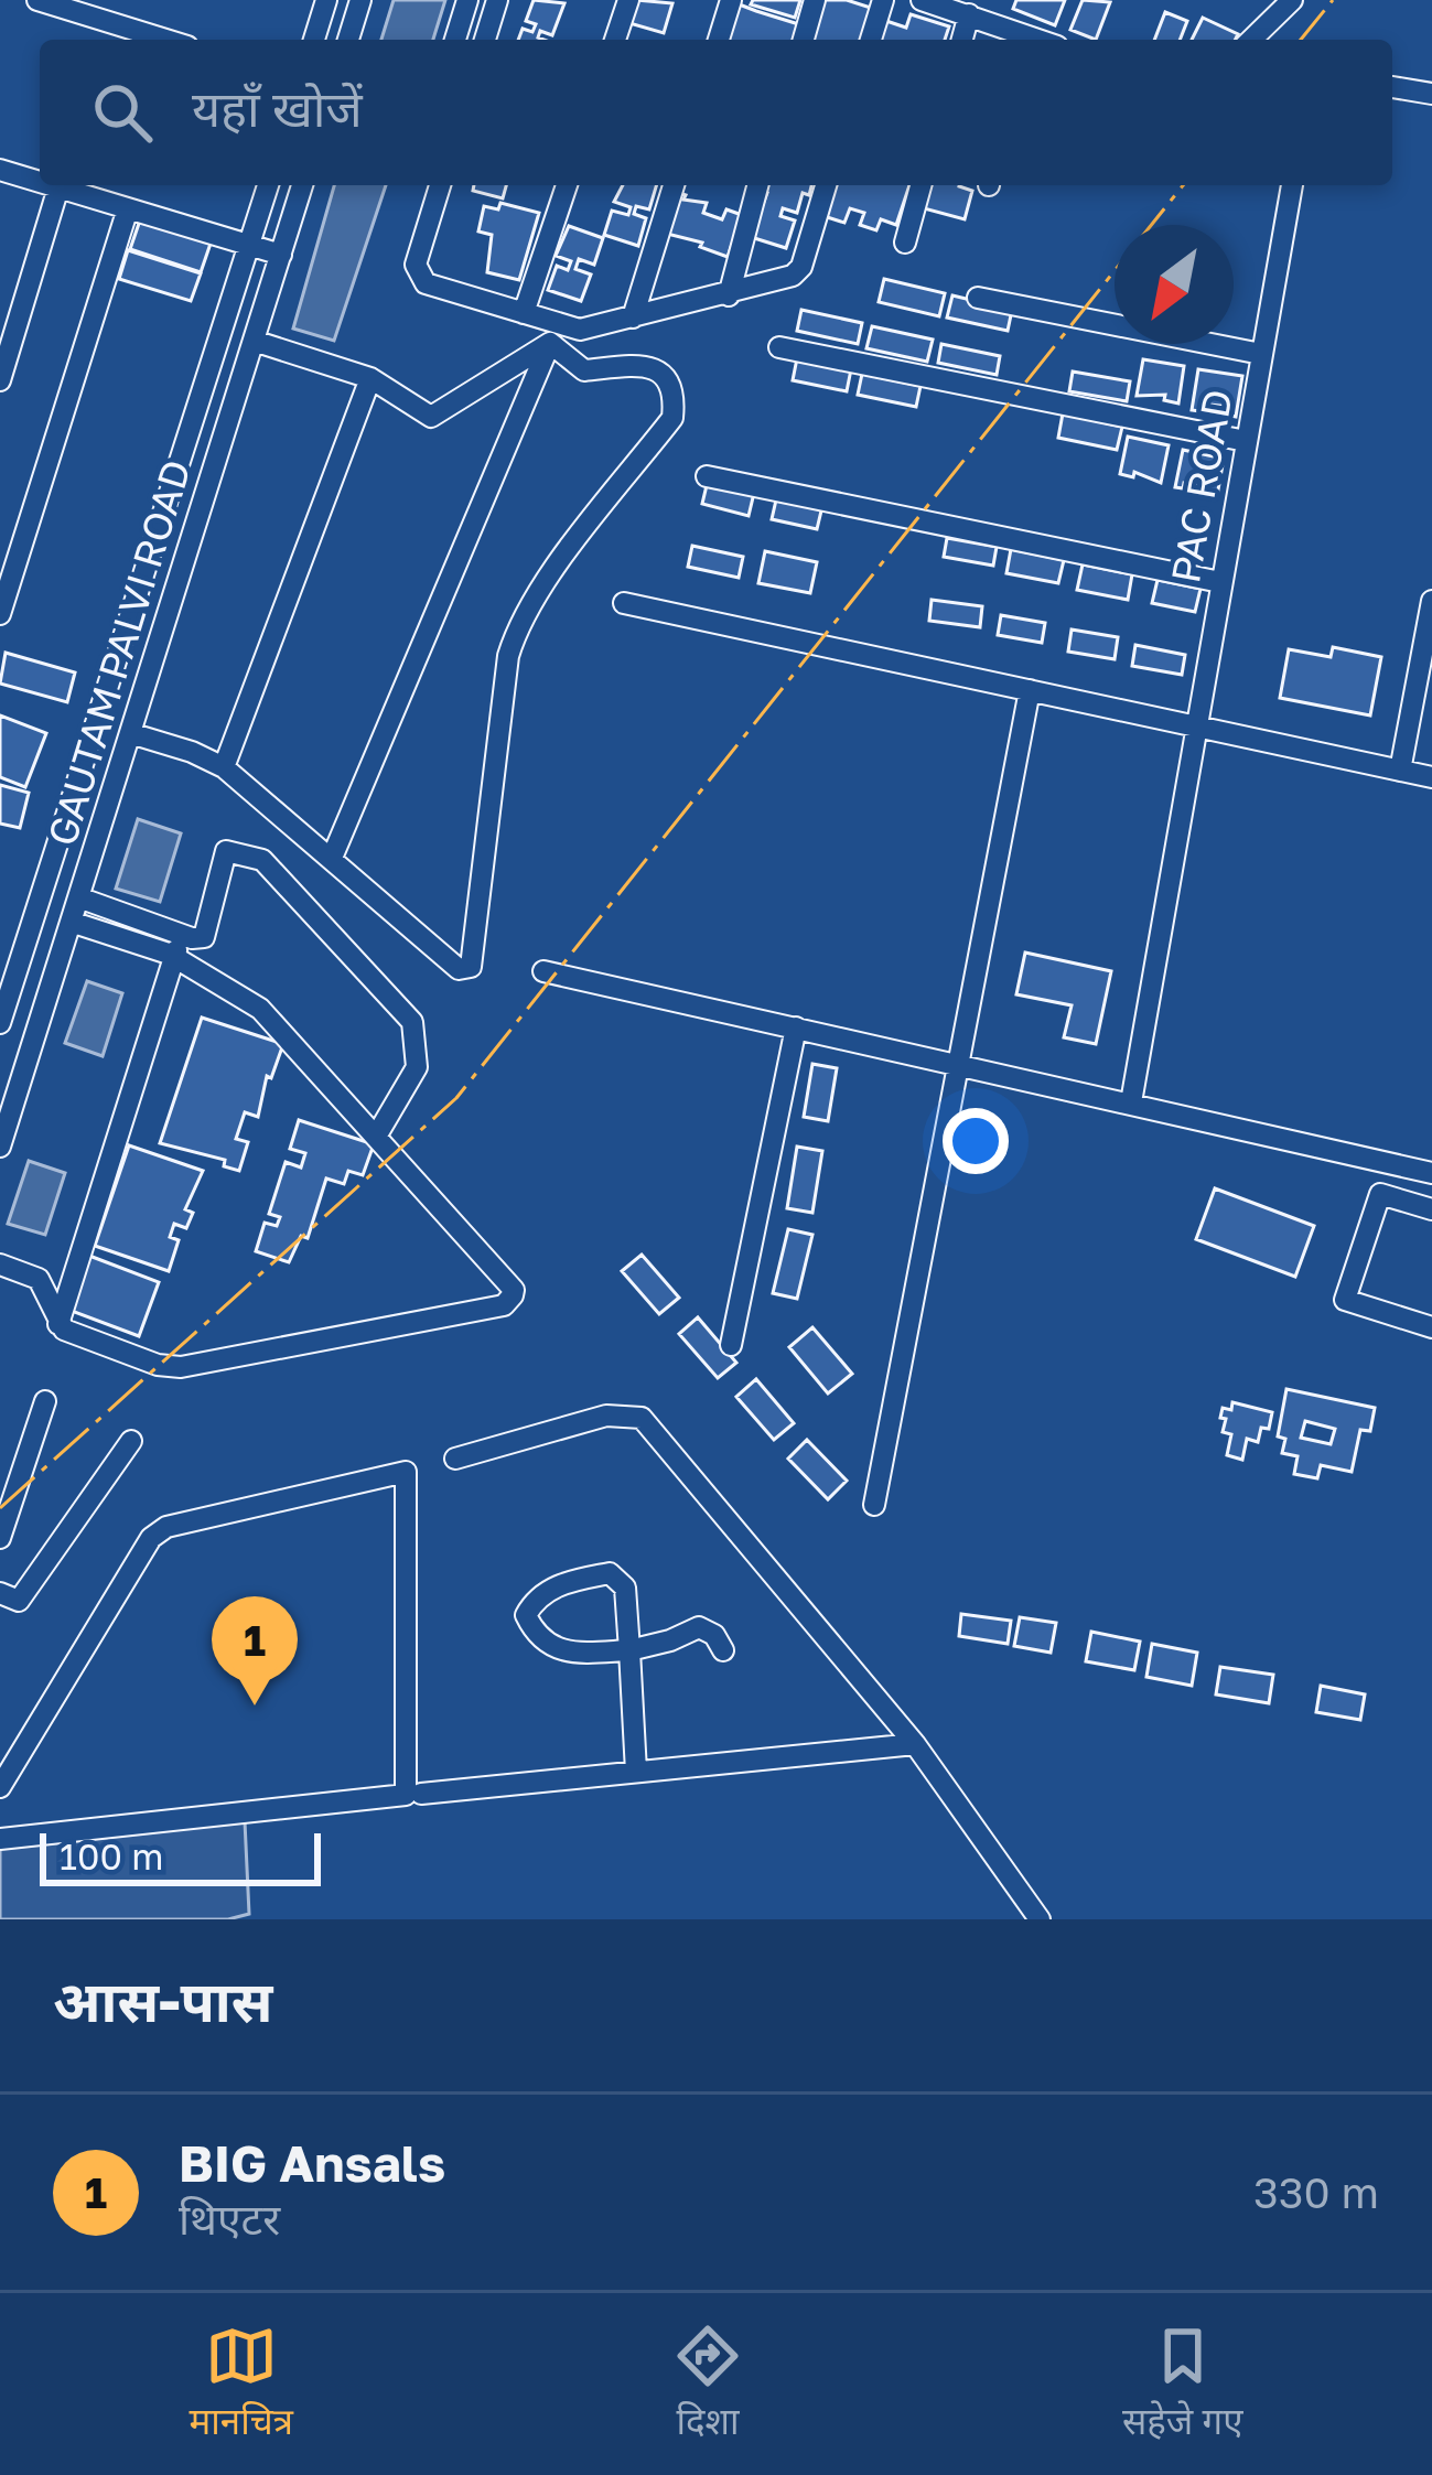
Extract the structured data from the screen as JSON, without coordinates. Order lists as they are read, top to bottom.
{
  "streets": {
    "street": ["PAC ROAD", "GAUTAM PALVI ROAD"]
  },
  "scale_bar": "100 m",
  "north": "bottom left",
  "page": {
    "search": "यहाँ खोजें",
    "pins": "1",
    "scale": "100 m",
    "heading": "आस-पास",
    "list": [
      {
        "mark": "1",
        "name": "BIG Ansals",
        "note": "थिएटर",
        "value": "330 m"
      }
    ],
    "nav": ["मानचित्र", "दिशा", "सहेजे गए"]
  }
}
